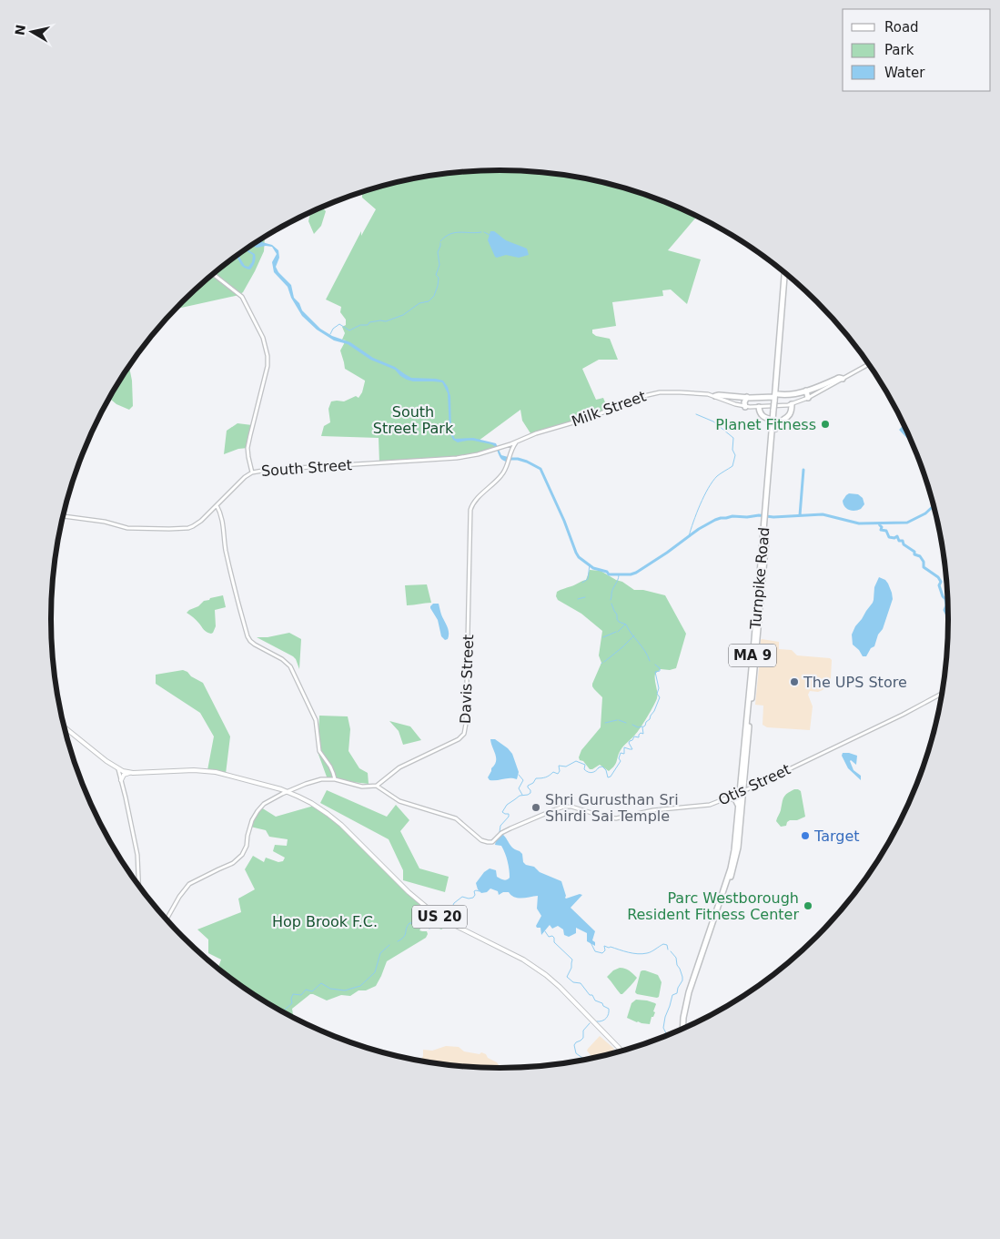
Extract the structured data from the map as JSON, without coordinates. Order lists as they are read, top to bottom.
{
  "streets": {
    "highway": ["Turnpike Road", "MA 9"],
    "main road": ["US 20"],
    "street": [
      "Milk Street",
      "South Street",
      "Davis Street",
      "Otis Street"
    ]
  },
  "crossings": [
    ["Milk Street", "Davis Street"],
    ["South Street", "Davis Street"],
    ["Turnpike Road", "MA 9"],
    ["Turnpike Road", "Otis Street"],
    ["Davis Street", "Otis Street"]
  ],
  "parks": ["South Street Park", "Hop Brook F.C."],
  "places": [
    "Planet Fitness",
    "The UPS Store",
    "Shri Gurusthan Sri Shirdi Sai Temple",
    "Target",
    "Parc Westborough Resident Fitness Center"
  ],
  "legend": ["Road", "Park", "Water"],
  "north": "left"
}
